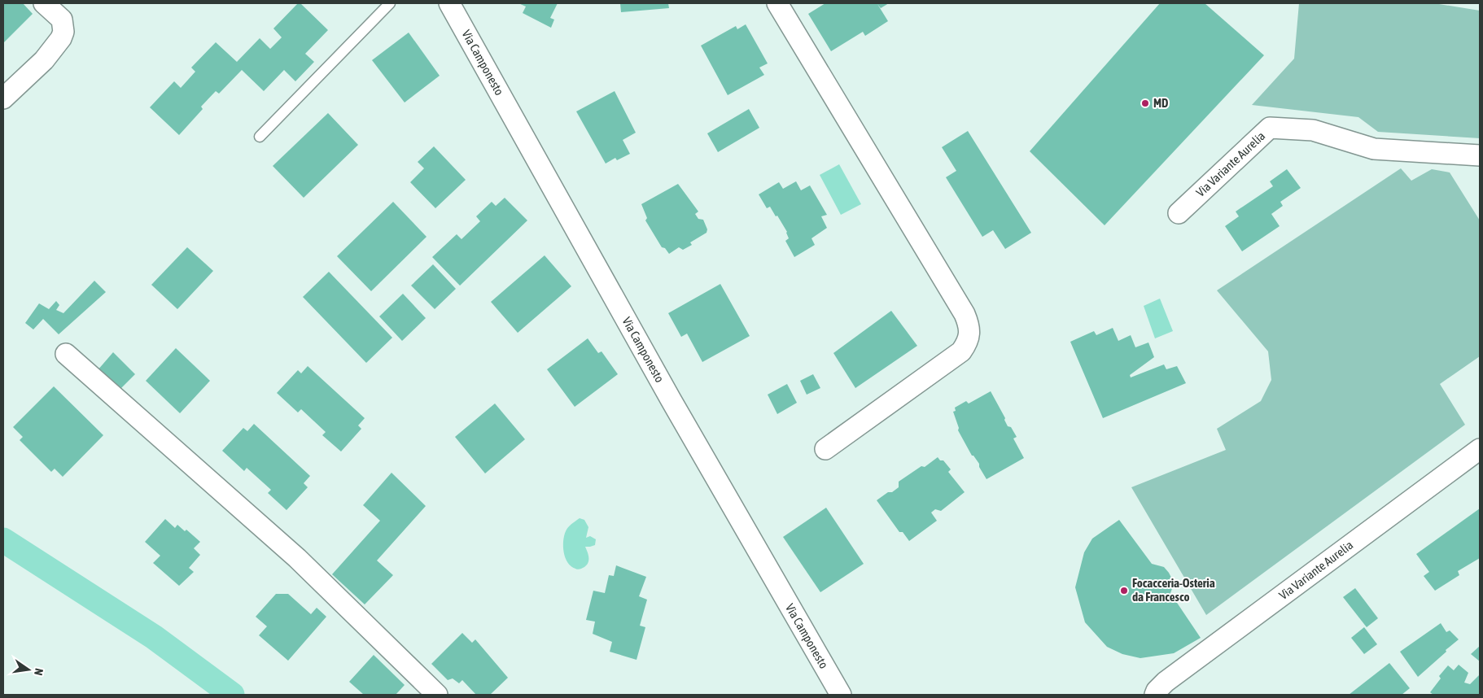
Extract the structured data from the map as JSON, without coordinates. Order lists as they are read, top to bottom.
{
  "streets": {
    "street": ["Via Camponesto", "Via Variante Aurelia"]
  },
  "places": ["MD", "Focacceria-Osteria da Francesco"],
  "north": "right"
}
